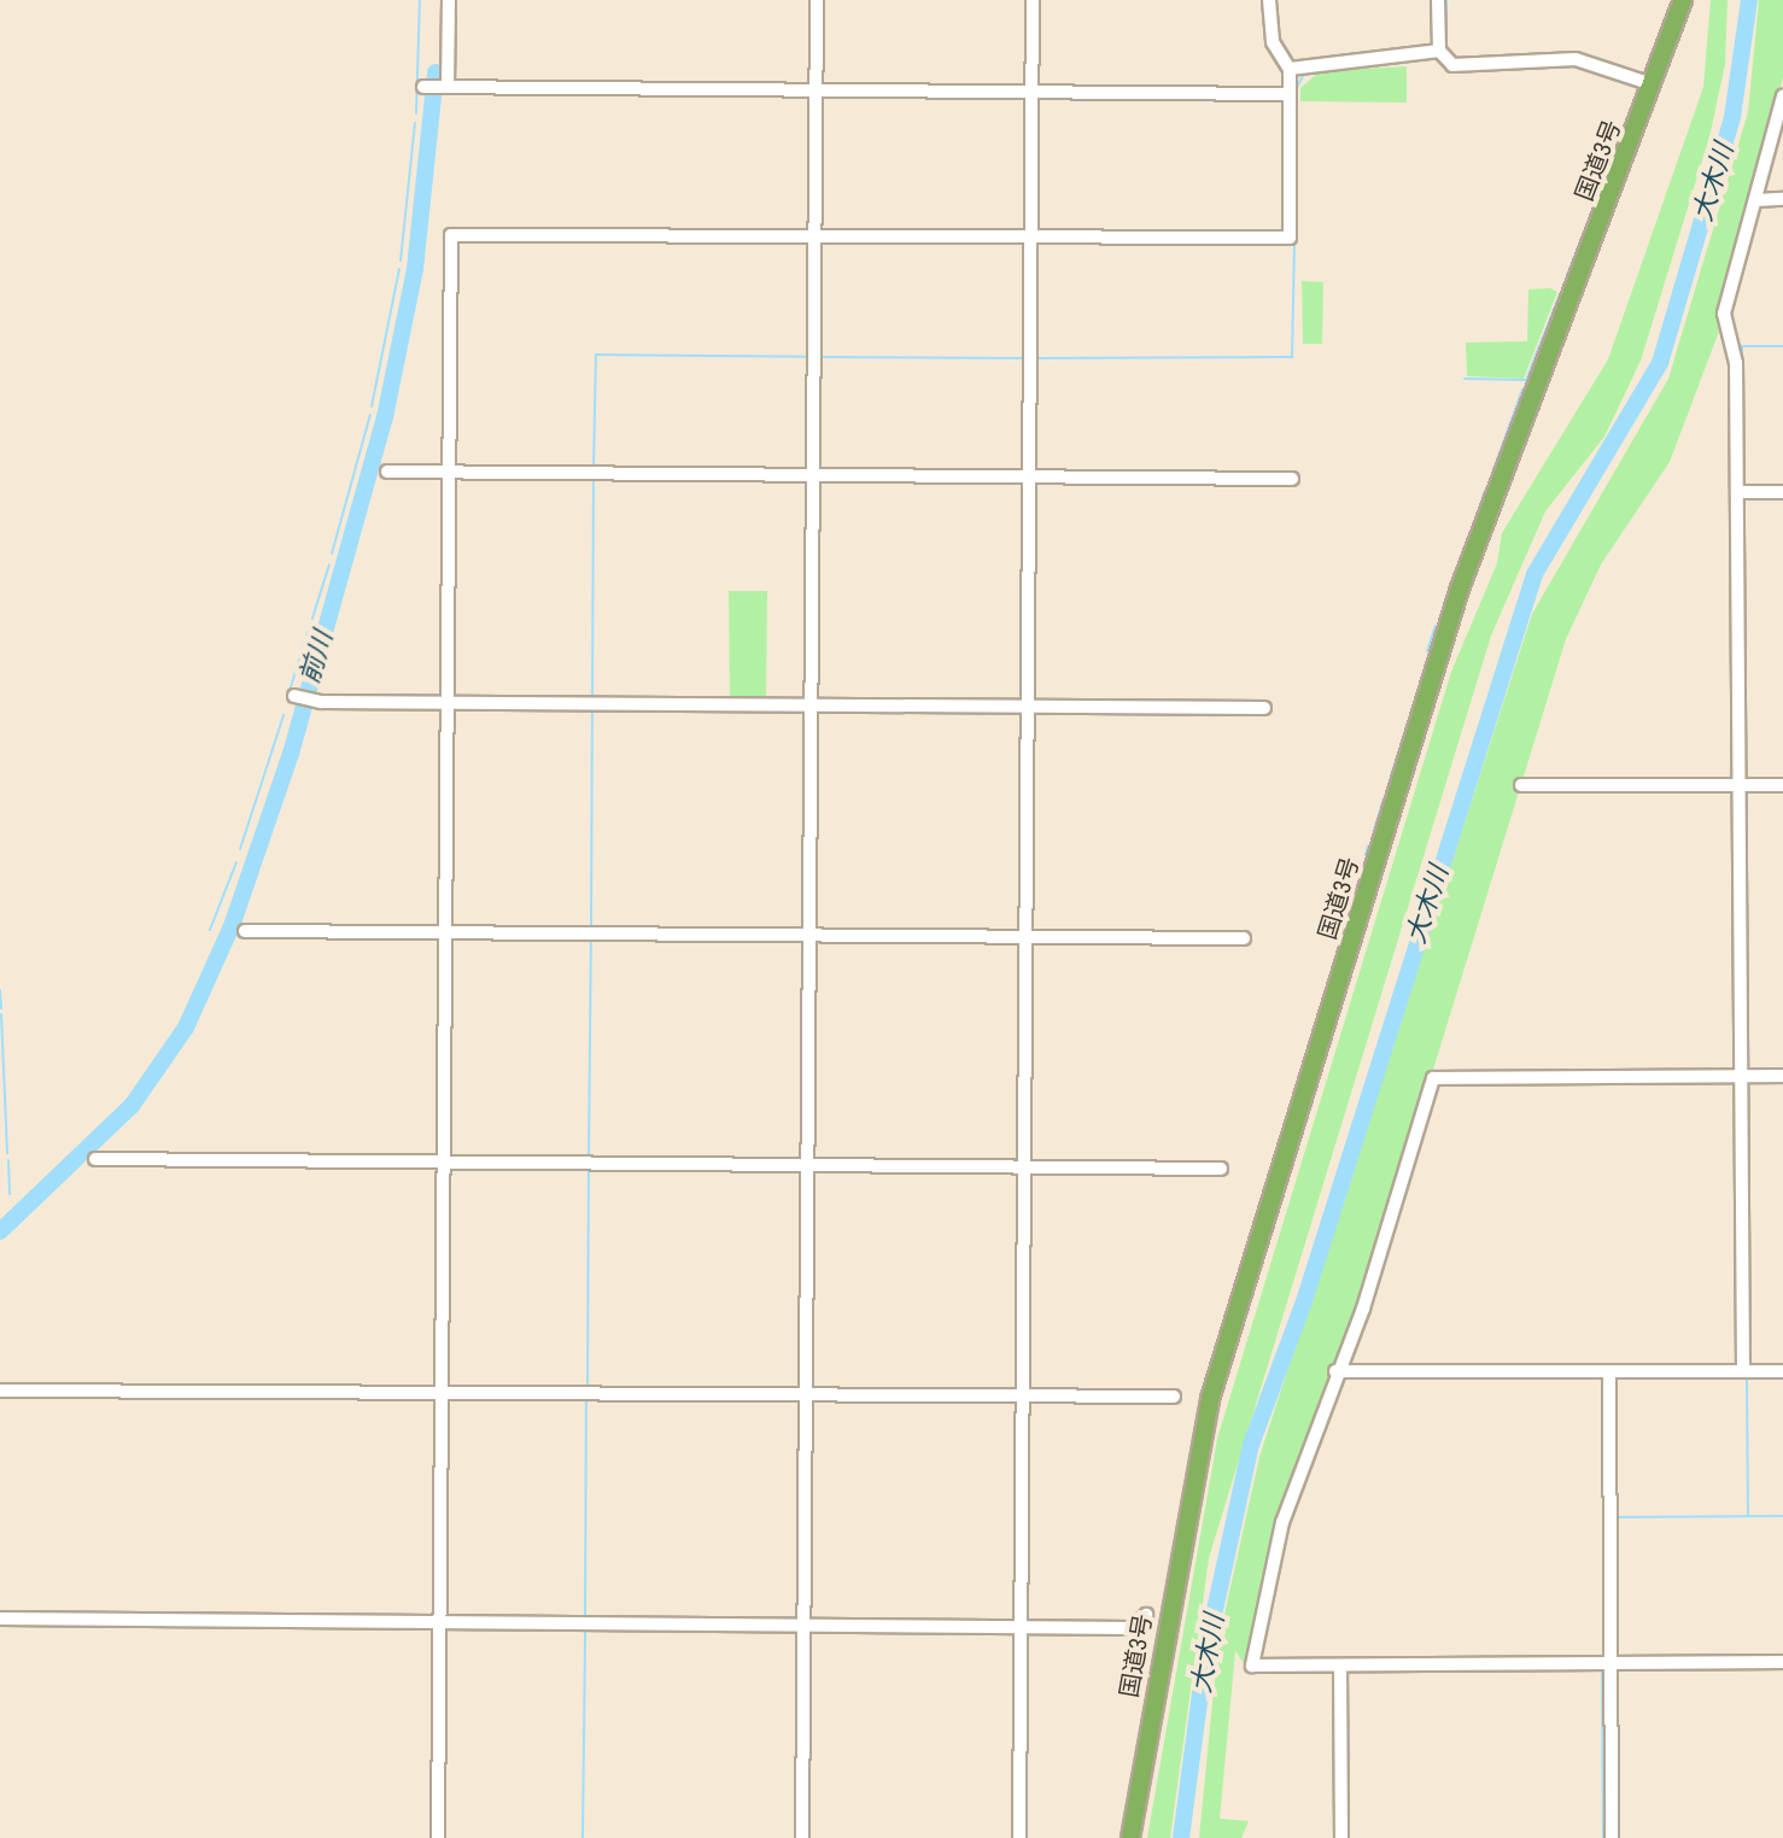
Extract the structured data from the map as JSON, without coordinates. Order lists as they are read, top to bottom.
{
  "streets": {
    "highway": ["国道3号"]
  },
  "water": ["大木川", "前川"]
}
